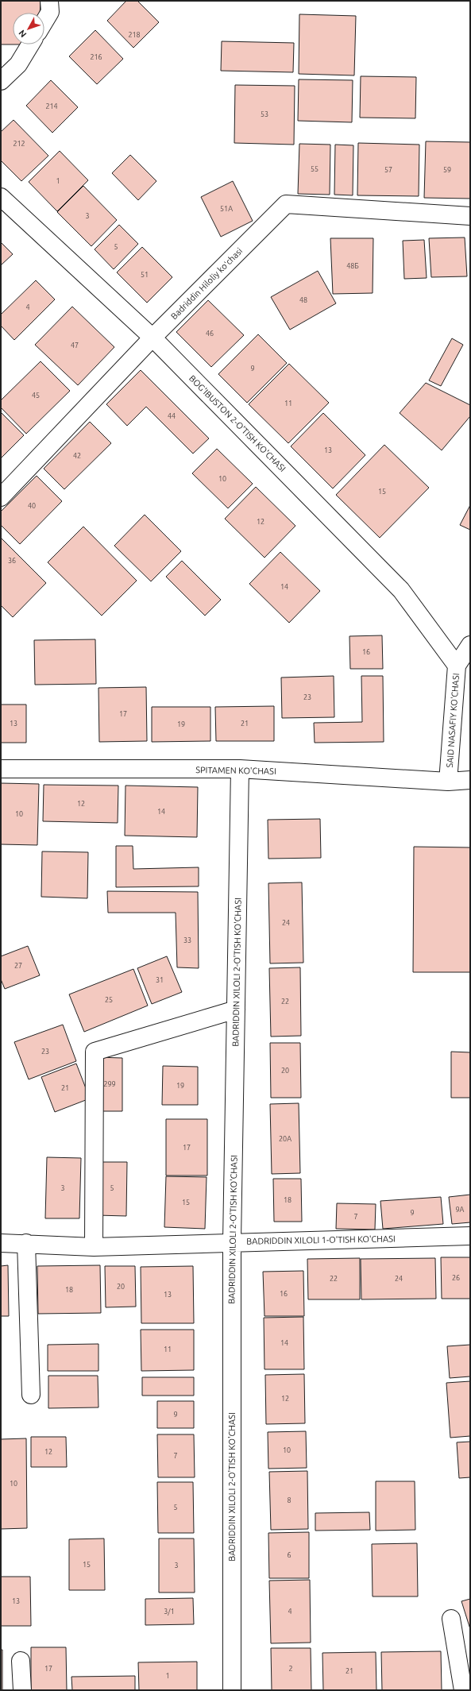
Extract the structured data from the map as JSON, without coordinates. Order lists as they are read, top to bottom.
{
  "streets": {
    "street": [
      "Badriddin Hiloliy koʻchasi",
      "BOG'IBUSTON 2-O'TISH KO'CHASI",
      "SAID NASAFIY KO'CHASI",
      "SPITAMEN KO'CHASI",
      "BADRIDDIN XILOLI 2-O'TISH KO'CHASI",
      "BADRIDDIN XILOLI 1-O'TISH KO'CHASI"
    ]
  },
  "crossings": [
    ["Badriddin Hiloliy koʻchasi", "BOG'IBUSTON 2-O'TISH KO'CHASI"],
    ["BOG'IBUSTON 2-O'TISH KO'CHASI", "SAID NASAFIY KO'CHASI"],
    ["SAID NASAFIY KO'CHASI", "SPITAMEN KO'CHASI"],
    ["SPITAMEN KO'CHASI", "BADRIDDIN XILOLI 2-O'TISH KO'CHASI"],
    ["BADRIDDIN XILOLI 2-O'TISH KO'CHASI", "BADRIDDIN XILOLI 1-O'TISH KO'CHASI"]
  ],
  "house_numbers": [
    "218",
    "216",
    "214",
    "53",
    "212",
    "55",
    "57",
    "59",
    "1",
    "51A",
    "3",
    "5",
    "48Б",
    "51",
    "48",
    "4",
    "46",
    "47",
    "9",
    "45",
    "11",
    "44",
    "13",
    "42",
    "10",
    "15",
    "40",
    "12",
    "36",
    "14",
    "16",
    "23",
    "17",
    "13",
    "21",
    "19",
    "12",
    "14",
    "10",
    "24",
    "33",
    "27",
    "31",
    "25",
    "22",
    "23",
    "20",
    "299",
    "19",
    "21",
    "20A",
    "17",
    "3",
    "5",
    "18",
    "15",
    "9A",
    "9",
    "7",
    "26",
    "22",
    "24",
    "20",
    "18",
    "16",
    "13",
    "14",
    "11",
    "12",
    "9",
    "10",
    "12",
    "7",
    "10",
    "8",
    "5",
    "6",
    "15",
    "3",
    "13",
    "3/1",
    "4",
    "17",
    "2",
    "21",
    "1"
  ],
  "north": "bottom left"
}
